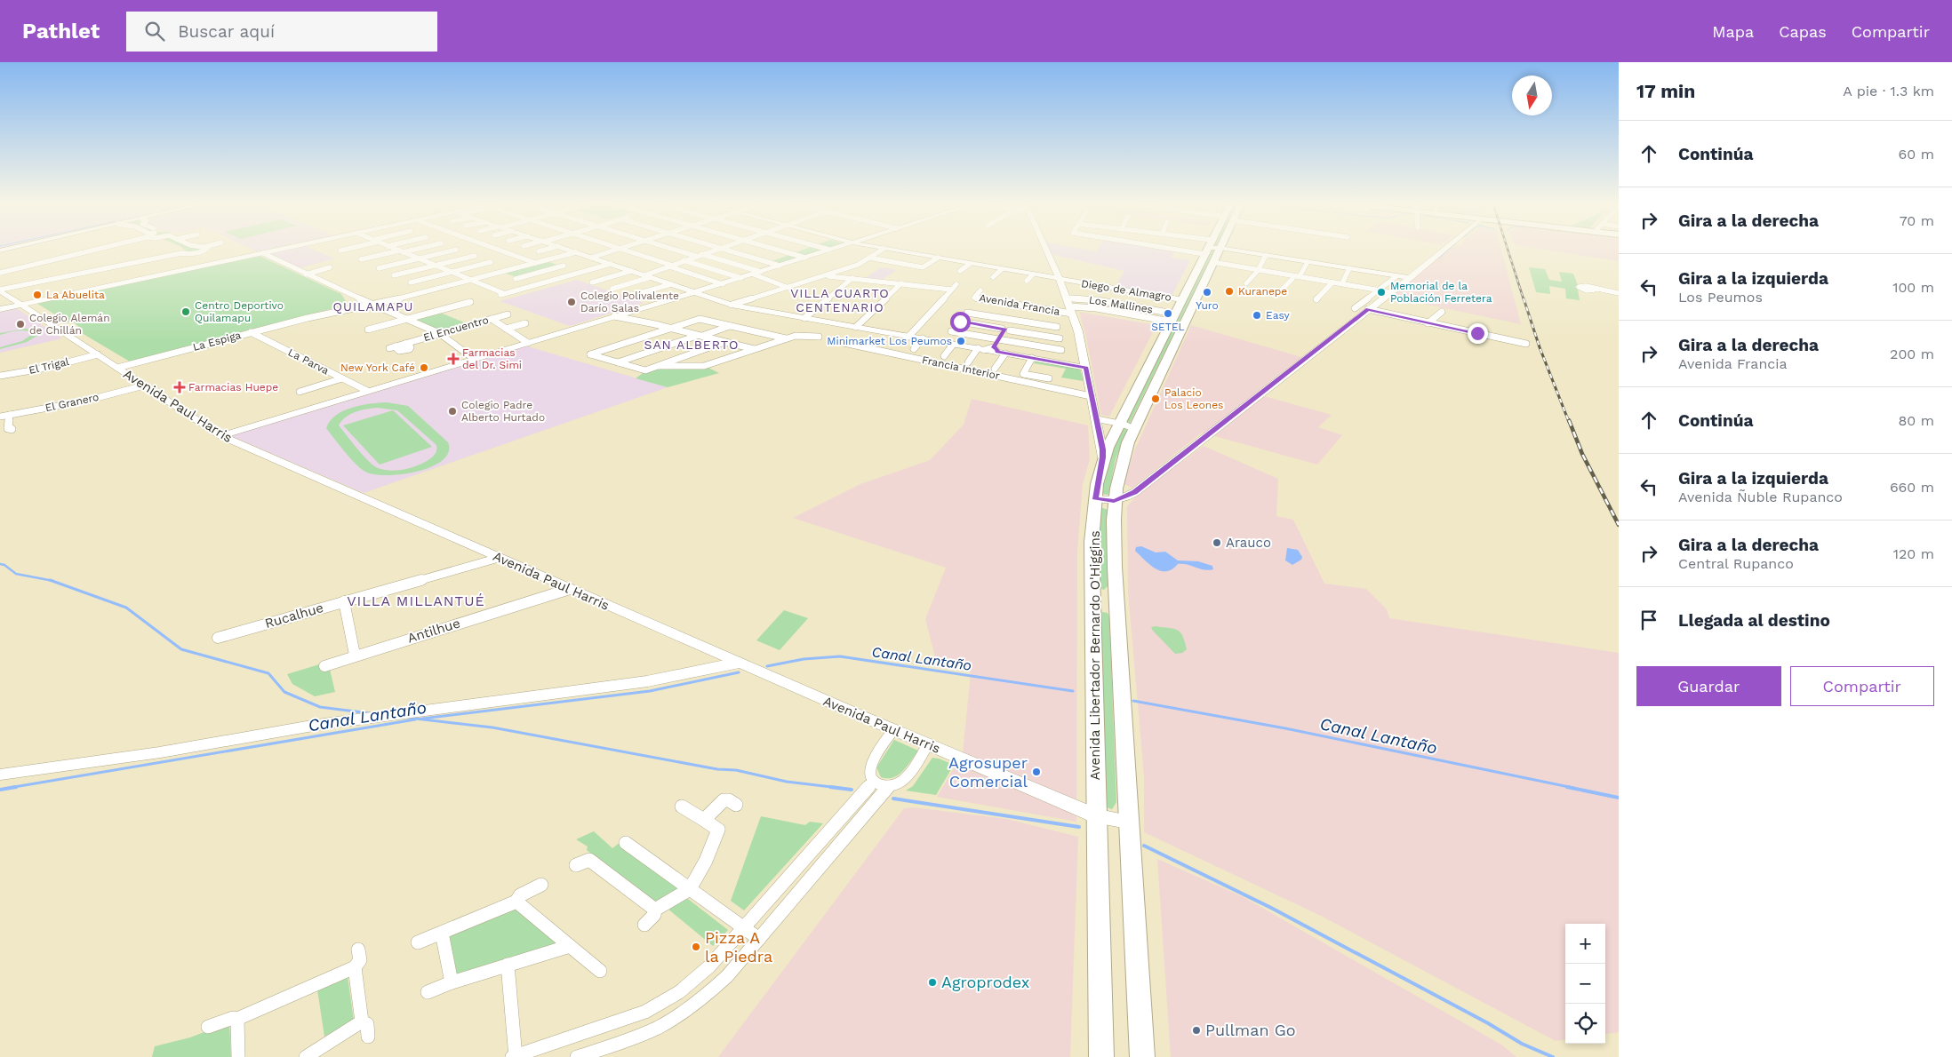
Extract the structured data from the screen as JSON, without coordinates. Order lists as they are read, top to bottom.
{
  "streets": {
    "main road": ["Avenida Libertador Bernardo O'Higgins"],
    "street": [
      "Diego de Almagro",
      "Avenida Francia",
      "Los Mallines",
      "El Encuentro",
      "La Espiga",
      "La Parva",
      "El Trigal",
      "Francia Interior",
      "El Granero",
      "Avenida Paul Harris",
      "Rucalhue",
      "Antilhue"
    ]
  },
  "crossings": [
    ["Diego de Almagro", "Avenida Francia"],
    ["Diego de Almagro", "Avenida Libertador Bernardo O'Higgins"],
    ["Avenida Francia", "Los Mallines"],
    ["Avenida Francia", "Francia Interior"],
    ["Avenida Francia", "Avenida Libertador Bernardo O'Higgins"],
    ["Los Mallines", "Avenida Libertador Bernardo O'Higgins"],
    ["La Espiga", "La Parva"],
    ["La Espiga", "Avenida Paul Harris"],
    ["El Trigal", "Avenida Paul Harris"],
    ["El Granero", "Avenida Paul Harris"],
    ["Avenida Paul Harris", "Rucalhue"],
    ["Avenida Paul Harris", "Antilhue"],
    ["Avenida Paul Harris", "Avenida Libertador Bernardo O'Higgins"]
  ],
  "districts": [
    "VILLA CUARTO CENTENARIO",
    "QUILAMAPU",
    "SAN ALBERTO",
    "VILLA MILLANTUÉ"
  ],
  "water": ["Canal Lantaño"],
  "places": {
    "other": [
      "Kuranepe",
      "Yuro",
      "Memorial de la Población Ferretera",
      "La Abuelita",
      "Colegio Polivalente Darío Salas",
      "Centro Deportivo Quilamapu",
      "SETEL",
      "Easy",
      "Colegio Alemán de Chillán",
      "Minimarket Los Peumos",
      "New York Café",
      "Palacio Los Leones",
      "Colegio Padre Alberto Hurtado",
      "Arauco",
      "Agrosuper Comercial",
      "Pizza A la Piedra",
      "Agroprodex",
      "Pullman Go"
    ],
    "health": ["Farmacias del Dr. Simi", "Farmacias Huepe"]
  },
  "north": "bottom",
  "page": {
    "header": "Pathlet",
    "search": "Buscar aquí",
    "nav": ["Mapa", "Capas", "Compartir"],
    "heading": ["17 min", "A pie · 1.3 km"],
    "list": [
      ["Continúa", "60 m"],
      ["Gira a la derecha", "70 m"],
      ["Gira a la izquierda", "Los Peumos", "100 m"],
      ["Gira a la derecha", "Avenida Francia", "200 m"],
      ["Continúa", "80 m"],
      ["Gira a la izquierda", "Avenida Ñuble Rupanco", "660 m"],
      ["Gira a la derecha", "Central Rupanco", "120 m"],
      "Llegada al destino"
    ],
    "buttons": ["Guardar", "Compartir"],
    "map_buttons": ["+", "−"]
  }
}
